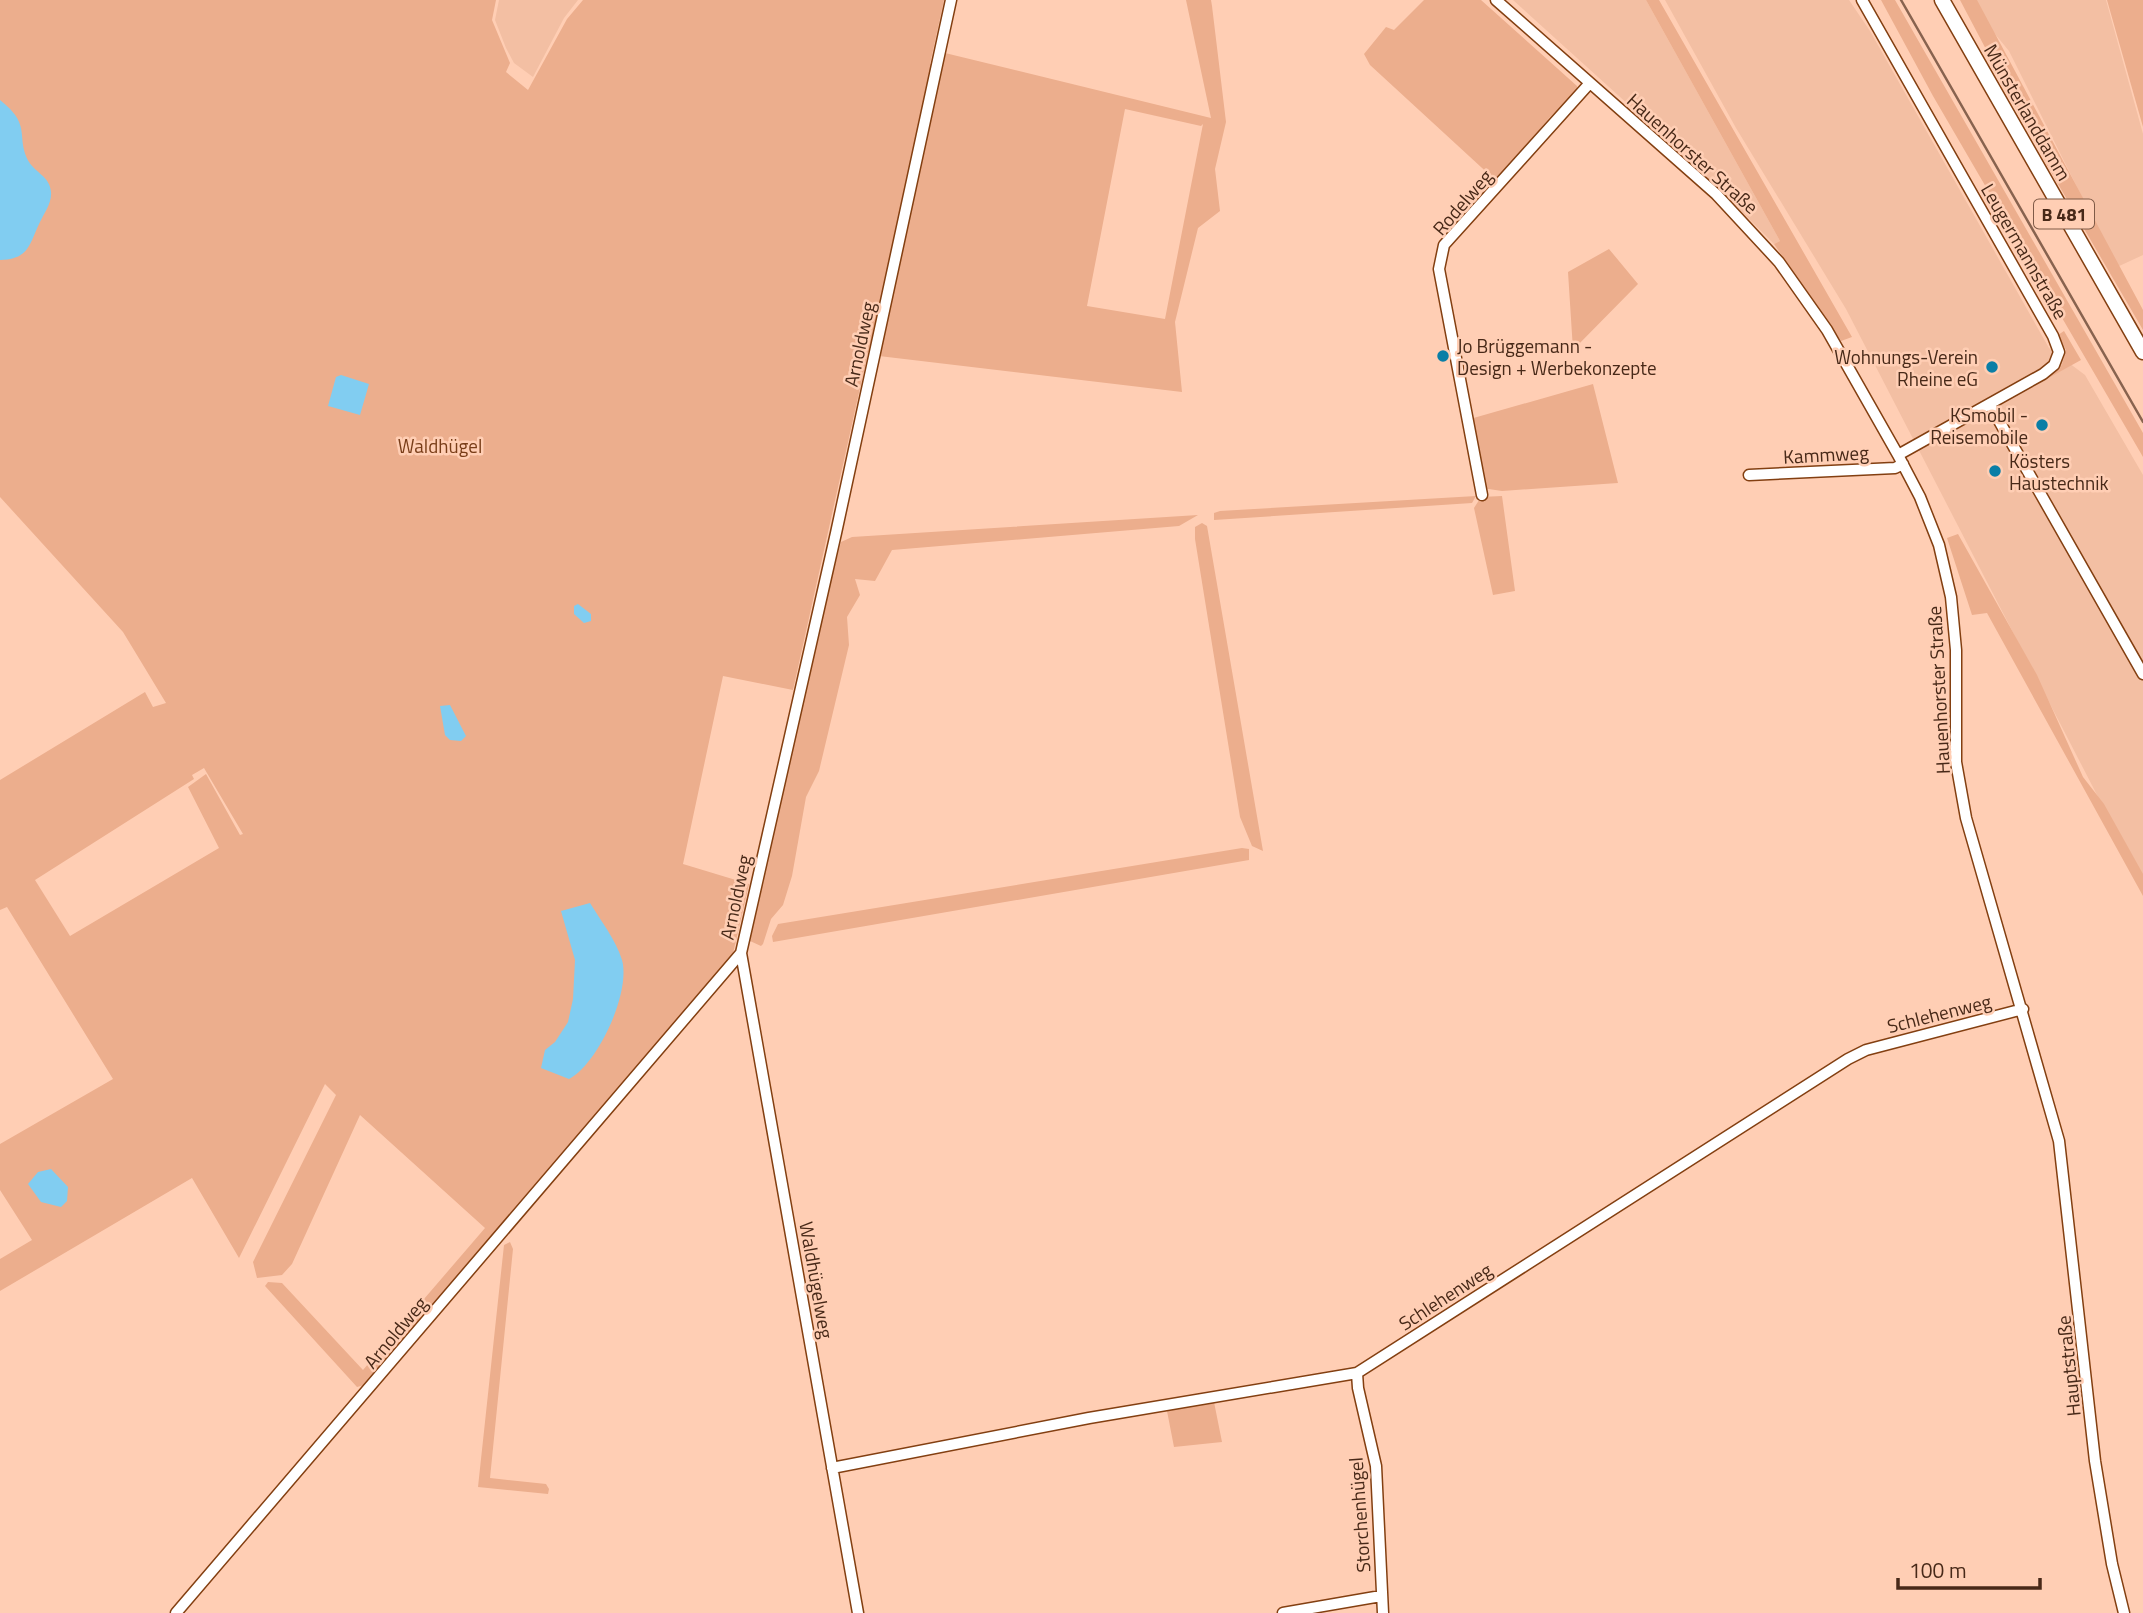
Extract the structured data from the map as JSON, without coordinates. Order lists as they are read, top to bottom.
{
  "streets": {
    "main road": ["Münsterlanddamm", "B 481"],
    "street": [
      "Hauenhorster Straße",
      "Rodelweg",
      "Leugermannstraße",
      "Arnoldweg",
      "Kammweg",
      "Schlehenweg",
      "Waldhügelweg",
      "Hauptstraße",
      "Storchenhügel"
    ]
  },
  "crossings": [
    ["Hauenhorster Straße", "Rodelweg"],
    ["Hauenhorster Straße", "Leugermannstraße"],
    ["Hauenhorster Straße", "Kammweg"],
    ["Hauenhorster Straße", "Schlehenweg"],
    ["Hauenhorster Straße", "Hauptstraße"],
    ["Leugermannstraße", "Kammweg"],
    ["Arnoldweg", "Waldhügelweg"],
    ["Schlehenweg", "Waldhügelweg"],
    ["Schlehenweg", "Storchenhügel"]
  ],
  "parks": ["Waldhügel"],
  "places": [
    "Jo Brüggemann - Design + Werbekonzepte",
    "Wohnungs-Verein Rheine eG",
    "KSmobil - Reisemobile",
    "Kösters Haustechnik"
  ],
  "scale_bar": "100 m"
}
